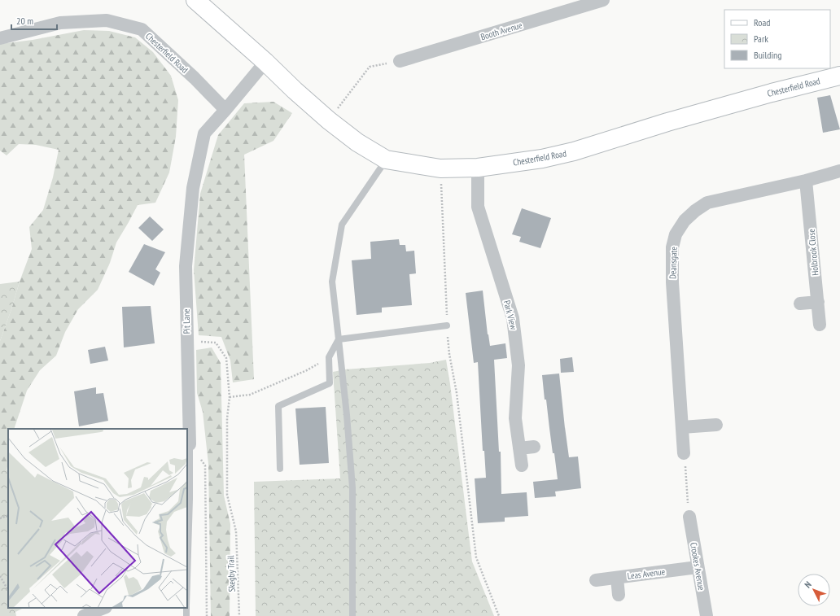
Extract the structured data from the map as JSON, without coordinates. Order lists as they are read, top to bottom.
{
  "streets": {
    "street": [
      "Booth Avenue",
      "Chesterfield Road",
      "Holbrook Close",
      "Deansgate",
      "Park View",
      "Pit Lane",
      "Crookes Avenue",
      "Leas Avenue"
    ],
    "path": ["Skegby Trail"]
  },
  "crossings": [
    ["Chesterfield Road", "Park View"],
    ["Chesterfield Road", "Pit Lane"],
    ["Holbrook Close", "Deansgate"],
    ["Crookes Avenue", "Leas Avenue"]
  ],
  "legend": ["Road", "Park", "Building"],
  "scale_bar": "20 m",
  "north": "top left"
}
